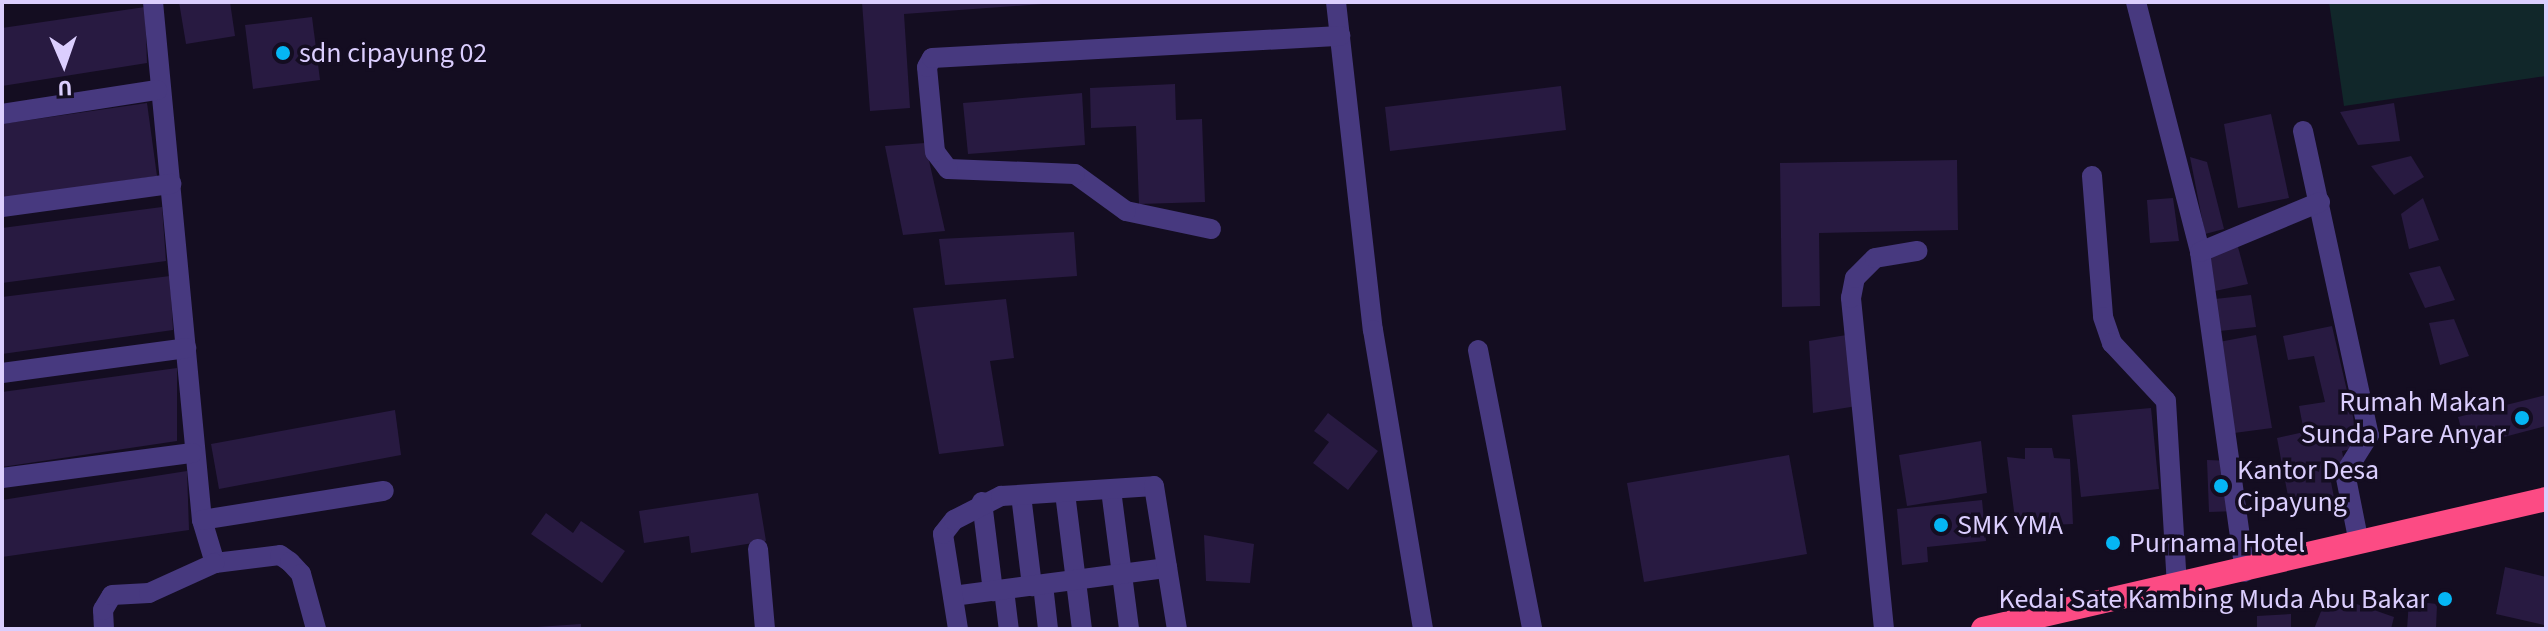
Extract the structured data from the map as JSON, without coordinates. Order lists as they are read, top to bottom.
{
  "places": [
    "sdn cipayung 02",
    "Rumah Makan Sunda Pare Anyar",
    "Kantor Desa Cipayung",
    "SMK YMA",
    "Purnama Hotel",
    "Kedai Sate Kambing Muda Abu Bakar"
  ],
  "north": "bottom"
}
